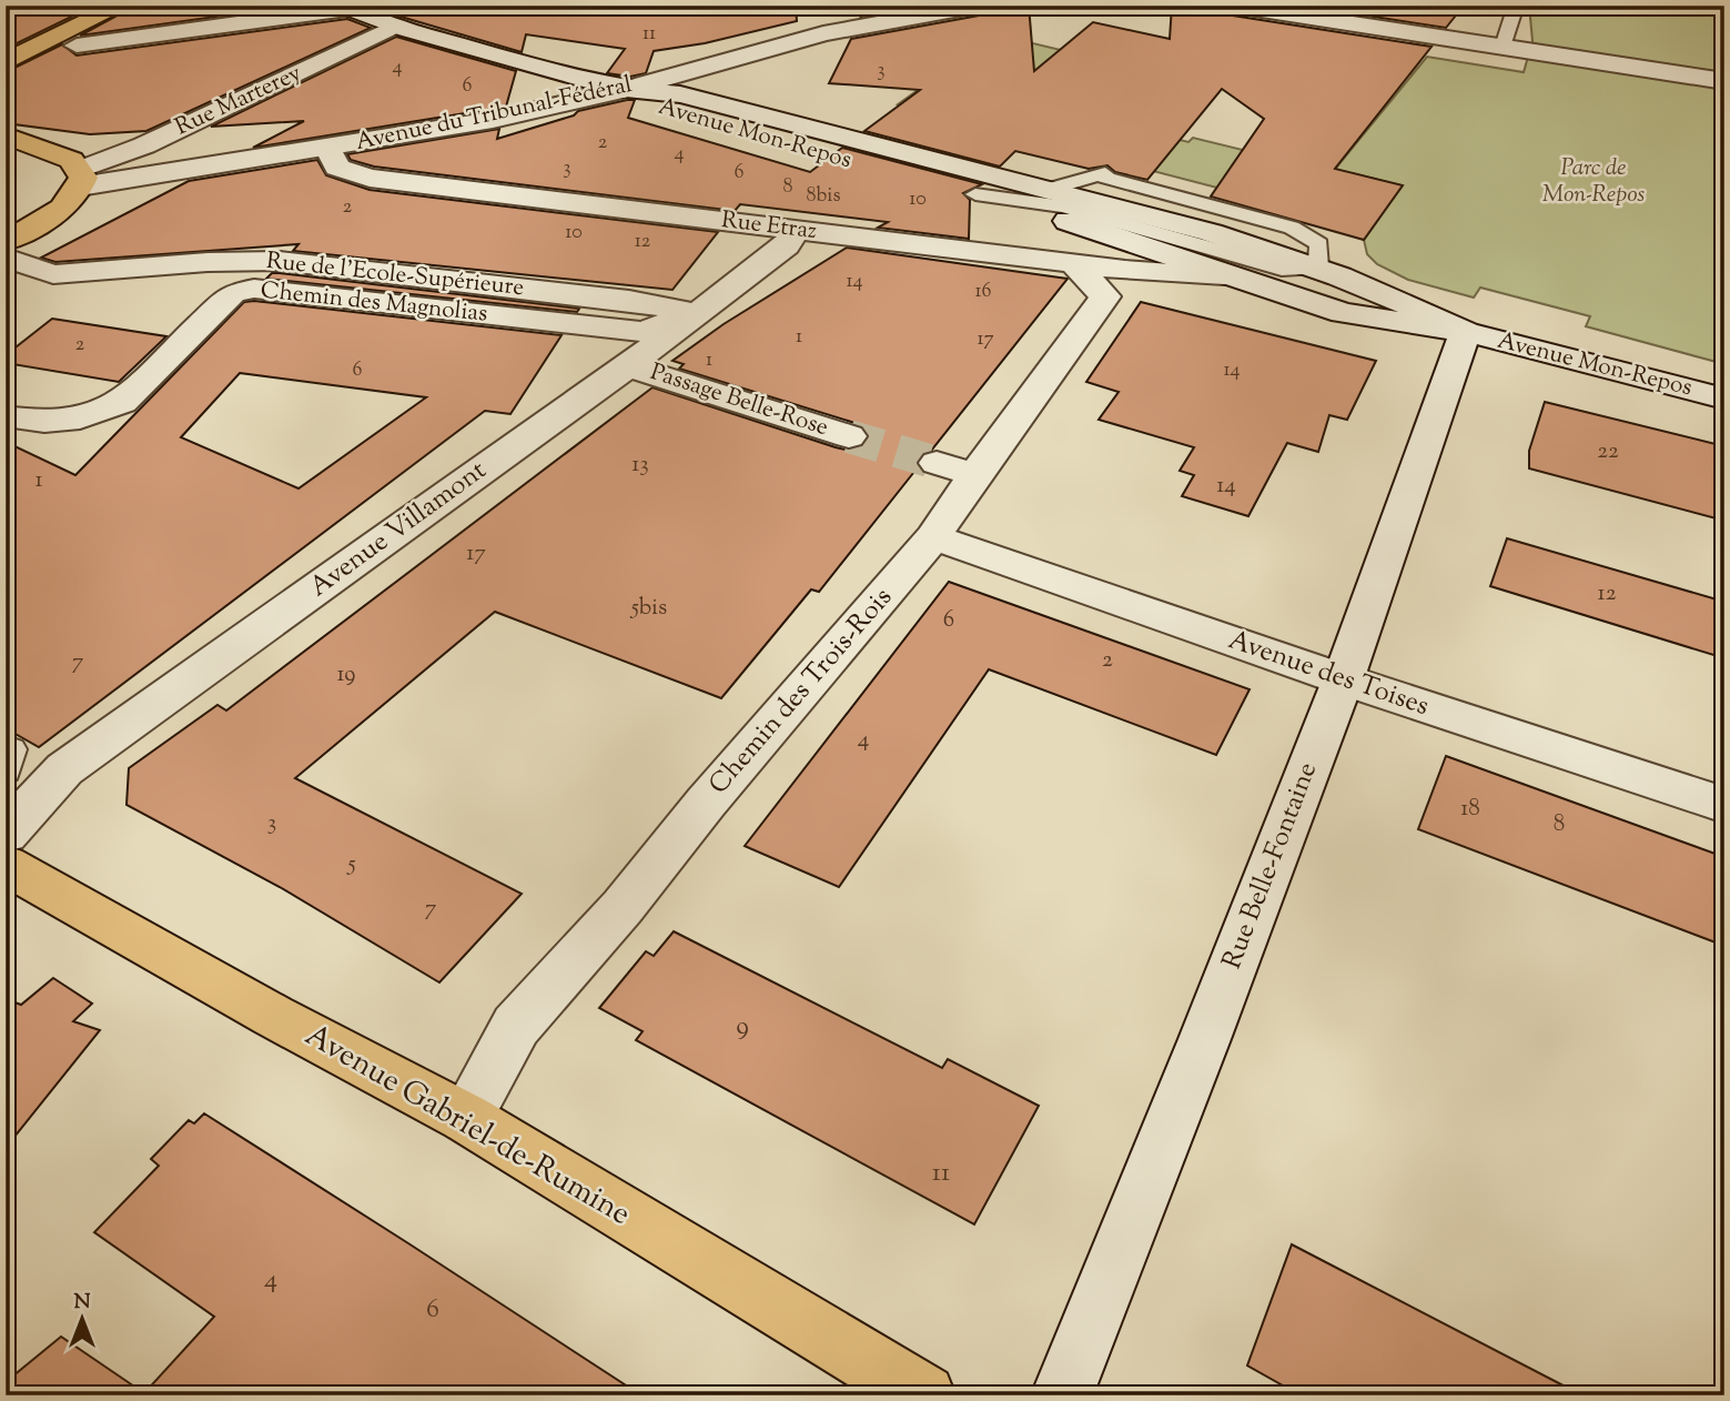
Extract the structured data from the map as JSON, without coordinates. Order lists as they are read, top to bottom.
{
  "streets": {
    "main road": ["Avenue Gabriel-de-Rumine"],
    "street": [
      "Rue Marterey",
      "Avenue du Tribunal-Fédéral",
      "Avenue Mon-Repos",
      "Rue Etraz",
      "Rue de l'Ecole-Supérieure",
      "Chemin des Magnolias",
      "Passage Belle-Rose",
      "Avenue Villamont",
      "Avenue des Toises",
      "Chemin des Trois-Rois",
      "Rue Belle-Fontaine"
    ]
  },
  "crossings": [
    ["Rue Marterey", "Avenue du Tribunal-Fédéral"],
    ["Avenue du Tribunal-Fédéral", "Avenue Mon-Repos"],
    ["Avenue du Tribunal-Fédéral", "Rue Etraz"],
    ["Avenue Mon-Repos", "Rue Etraz"],
    ["Avenue Mon-Repos", "Rue Belle-Fontaine"],
    ["Rue Etraz", "Avenue Villamont"],
    ["Rue Etraz", "Chemin des Trois-Rois"],
    ["Rue de l'Ecole-Supérieure", "Chemin des Magnolias"],
    ["Rue de l'Ecole-Supérieure", "Avenue Villamont"],
    ["Chemin des Magnolias", "Avenue Villamont"],
    ["Passage Belle-Rose", "Avenue Villamont"],
    ["Avenue des Toises", "Chemin des Trois-Rois"],
    ["Avenue des Toises", "Rue Belle-Fontaine"],
    ["Chemin des Trois-Rois", "Avenue Gabriel-de-Rumine"]
  ],
  "parks": ["Parc de Mon-Repos"],
  "house_numbers": [
    "11",
    "4",
    "3",
    "6",
    "2",
    "4",
    "3",
    "6",
    "8",
    "8bis",
    "10",
    "2",
    "10",
    "12",
    "14",
    "16",
    "1",
    "17",
    "2",
    "1",
    "6",
    "14",
    "22",
    "13",
    "1",
    "14",
    "17",
    "12",
    "5bis",
    "6",
    "2",
    "7",
    "19",
    "4",
    "18",
    "3",
    "8",
    "5",
    "7",
    "9",
    "11",
    "4",
    "6"
  ],
  "north": "top"
}
